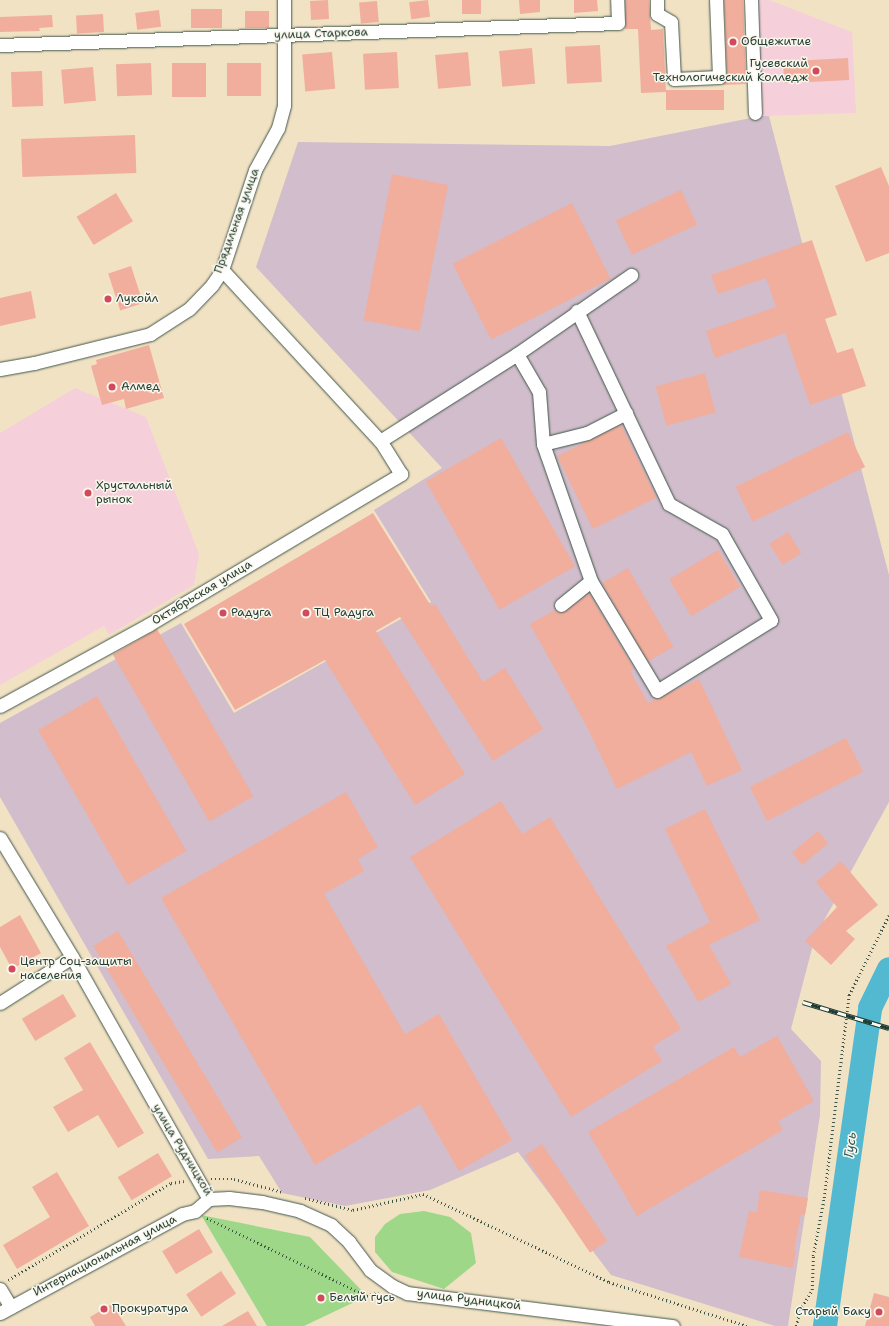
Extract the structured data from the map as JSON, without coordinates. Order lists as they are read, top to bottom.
{
  "streets": {
    "street": [
      "улица Старкова",
      "Прядильная улица",
      "Октябрьская улица",
      "улица Рудницкой",
      "Интернациональная улица"
    ]
  },
  "crossings": [
    ["улица Старкова", "Прядильная улица"],
    ["улица Рудницкой", "Интернациональная улица"]
  ],
  "water": ["Гусь"],
  "places": [
    "Общежитие",
    "Гусевский Технологический Колледж",
    "Лукойл",
    "Алмед",
    "Хрустальный рынок",
    "Радуга",
    "ТЦ Радуга",
    "Центр Соц-защиты населения",
    "Белый гусь",
    "Прокуратура",
    "Старый Баку"
  ]
}
